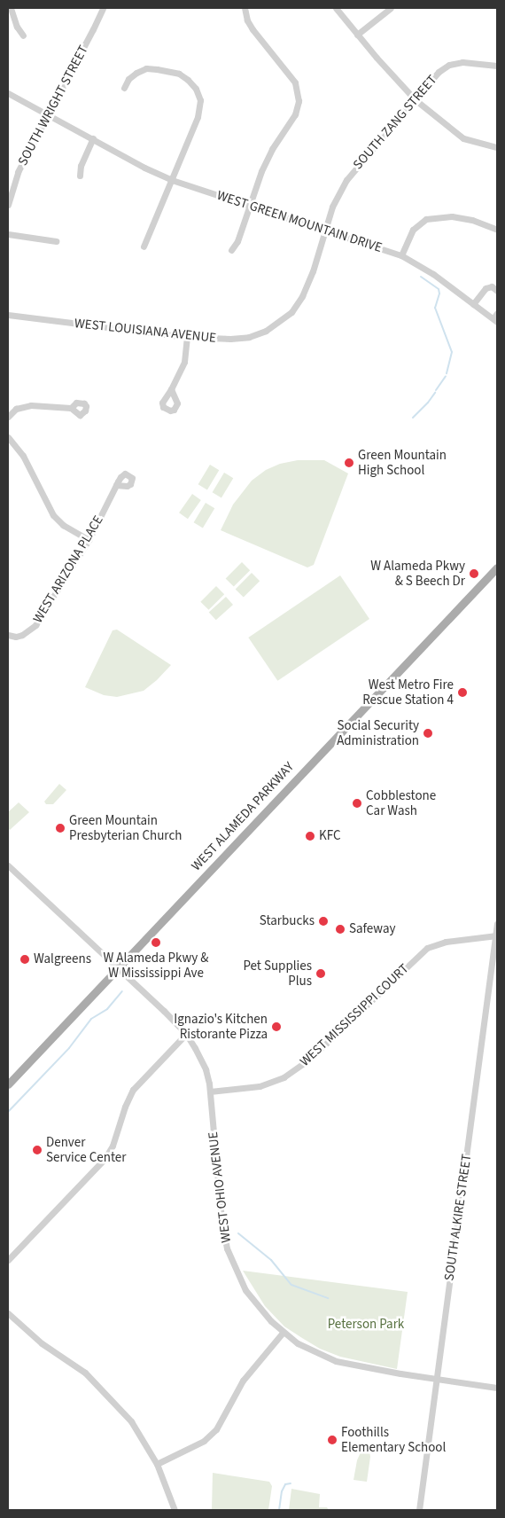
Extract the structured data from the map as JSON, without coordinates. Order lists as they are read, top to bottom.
{
  "streets": {
    "main road": ["WEST ALAMEDA PARKWAY"],
    "street": [
      "SOUTH WRIGHT STREET",
      "SOUTH ZANG STREET",
      "WEST GREEN MOUNTAIN DRIVE",
      "WEST LOUISIANA AVENUE",
      "WEST ARIZONA PLACE",
      "WEST MISSISSIPPI COURT",
      "WEST OHIO AVENUE",
      "SOUTH ALKIRE STREET"
    ]
  },
  "crossings": [
    ["SOUTH WRIGHT STREET", "WEST GREEN MOUNTAIN DRIVE"],
    ["SOUTH ZANG STREET", "WEST GREEN MOUNTAIN DRIVE"],
    ["SOUTH ZANG STREET", "WEST LOUISIANA AVENUE"],
    ["WEST GREEN MOUNTAIN DRIVE", "WEST LOUISIANA AVENUE"],
    ["WEST ALAMEDA PARKWAY", "WEST OHIO AVENUE"],
    ["WEST MISSISSIPPI COURT", "WEST OHIO AVENUE"],
    ["WEST MISSISSIPPI COURT", "SOUTH ALKIRE STREET"],
    ["WEST OHIO AVENUE", "SOUTH ALKIRE STREET"]
  ],
  "parks": ["Peterson Park"],
  "places": [
    "Green Mountain High School",
    "W Alameda Pkwy & S Beech Dr",
    "West Metro Fire Rescue Station 4",
    "Social Security Administration",
    "Cobblestone Car Wash",
    "Green Mountain Presbyterian Church",
    "KFC",
    "Starbucks",
    "Safeway",
    "W Alameda Pkwy & W Mississippi Ave",
    "Walgreens",
    "Pet Supplies Plus",
    "Ignazio's Kitchen Ristorante Pizza",
    "Denver Service Center",
    "Foothills Elementary School"
  ]
}
